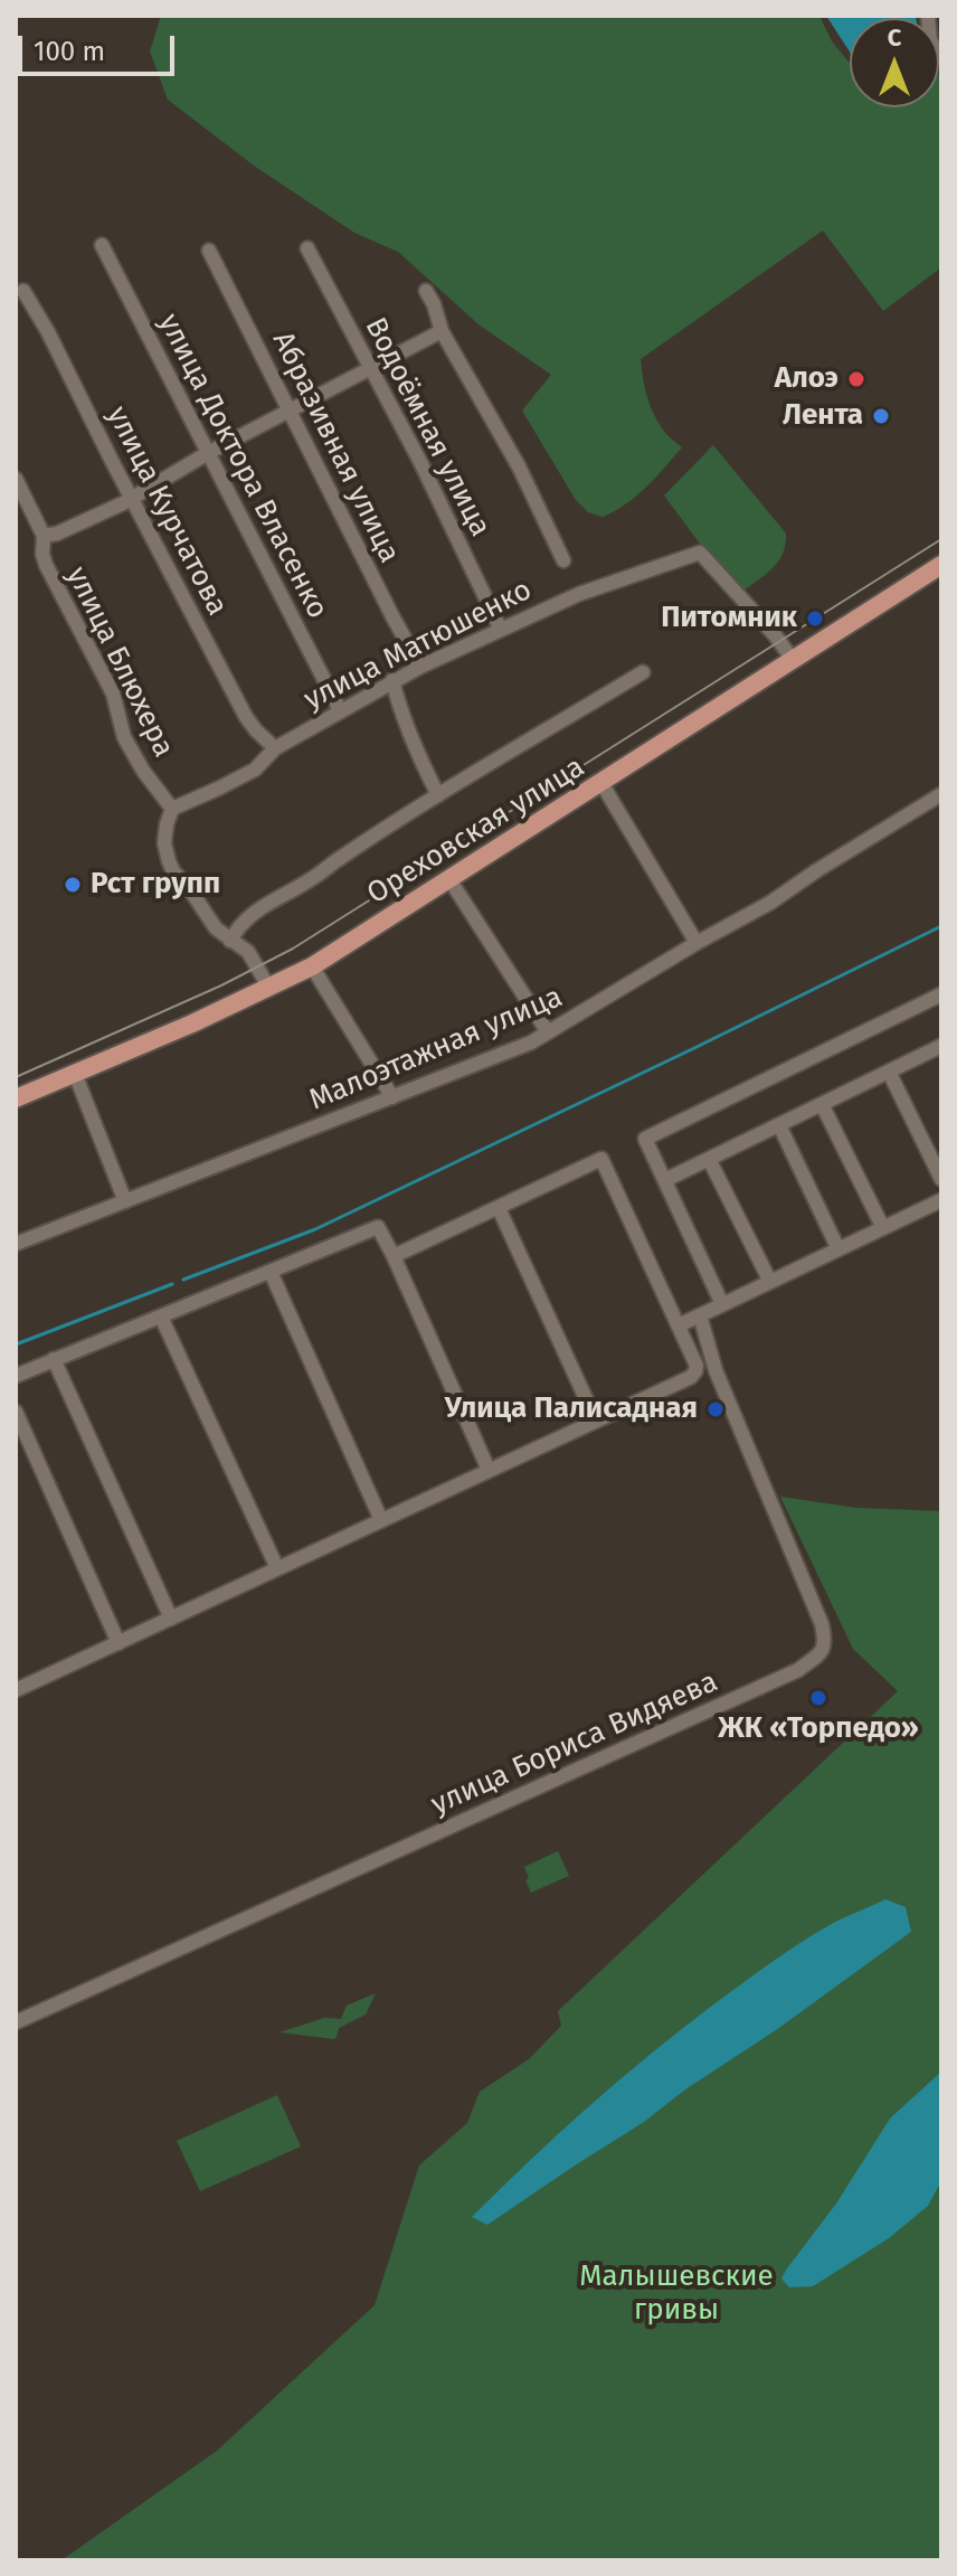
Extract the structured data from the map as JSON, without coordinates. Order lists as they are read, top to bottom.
{
  "streets": {
    "main road": ["Ореховская улица"],
    "street": [
      "Водоёмная улица",
      "Абразивная улица",
      "улица Доктора Власенко",
      "улица Курчатова",
      "улица Матюшенко",
      "улица Блюхера",
      "Малоэтажная улица",
      "улица Бориса Видяева"
    ]
  },
  "crossings": [
    ["Водоёмная улица", "улица Матюшенко"],
    ["Абразивная улица", "улица Матюшенко"],
    ["улица Доктора Власенко", "улица Матюшенко"],
    ["улица Курчатова", "улица Матюшенко"],
    ["улица Матюшенко", "улица Блюхера"],
    ["улица Матюшенко", "Ореховская улица"]
  ],
  "parks": ["Малышевские гривы"],
  "places": [
    "Алоэ",
    "Лента",
    "Питомник",
    "Рст групп",
    "Улица Палисадная",
    "ЖК «Торпедо»"
  ],
  "scale_bar": "100 m",
  "north": "top"
}
